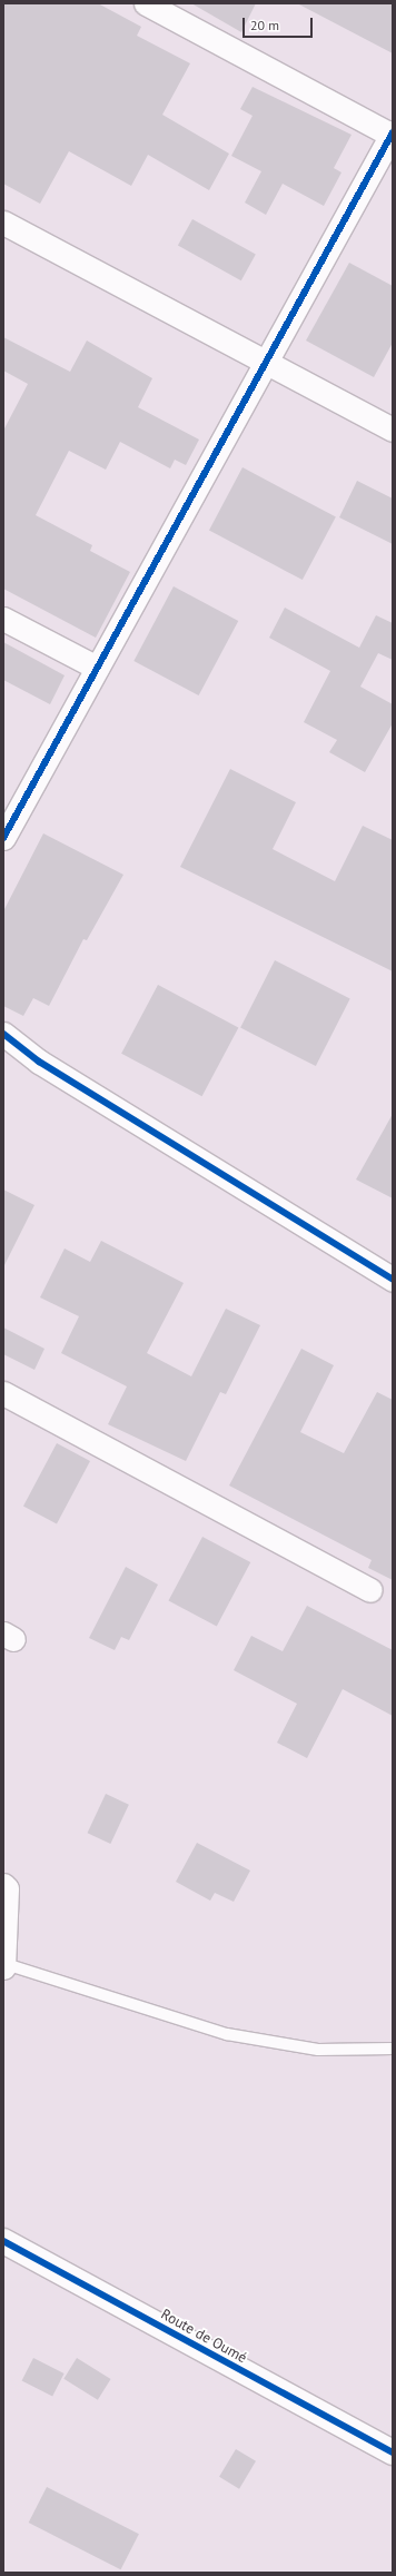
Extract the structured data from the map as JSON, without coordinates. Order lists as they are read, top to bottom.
{
  "streets": {
    "street": ["Route de Oumé"]
  },
  "scale_bar": "20 m"
}
